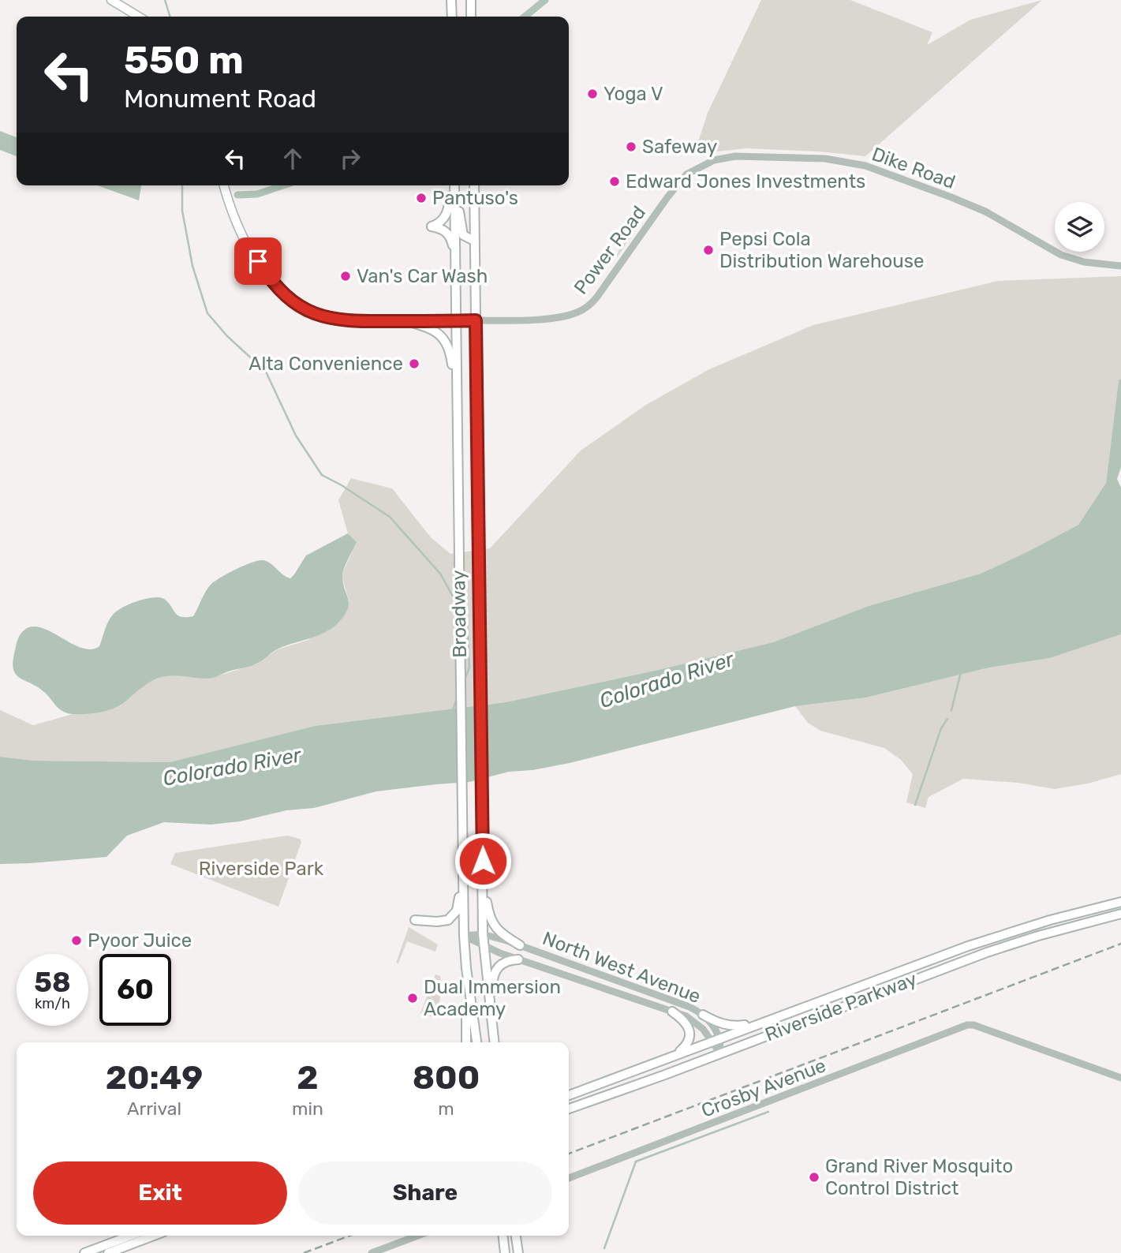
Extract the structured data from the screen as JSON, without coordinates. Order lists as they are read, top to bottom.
{
  "streets": {
    "main road": ["Broadway", "Riverside Parkway"],
    "street": [
      "Dike Road",
      "Power Road",
      "North West Avenue",
      "Crosby Avenue"
    ]
  },
  "crossings": [
    ["Dike Road", "Power Road"],
    ["Power Road", "Broadway"],
    ["Broadway", "North West Avenue"],
    ["North West Avenue", "Riverside Parkway"]
  ],
  "water": ["Colorado River"],
  "parks": ["Riverside Park"],
  "places": [
    "Yoga V",
    "Safeway",
    "Edward Jones Investments",
    "Pantuso's",
    "Pepsi Cola Distribution Warehouse",
    "Van's Car Wash",
    "Alta Convenience",
    "Pyoor Juice",
    "Dual Immersion Academy",
    "Grand River Mosquito Control District"
  ],
  "page": {
    "turn": ["550 m", "Monument Road"],
    "speed": "58 km/h",
    "limit": "60",
    "eta": [
      "20:49",
      "Arrival",
      "2",
      "min",
      "800",
      "m"
    ],
    "buttons": ["Exit", "Share"]
  }
}
